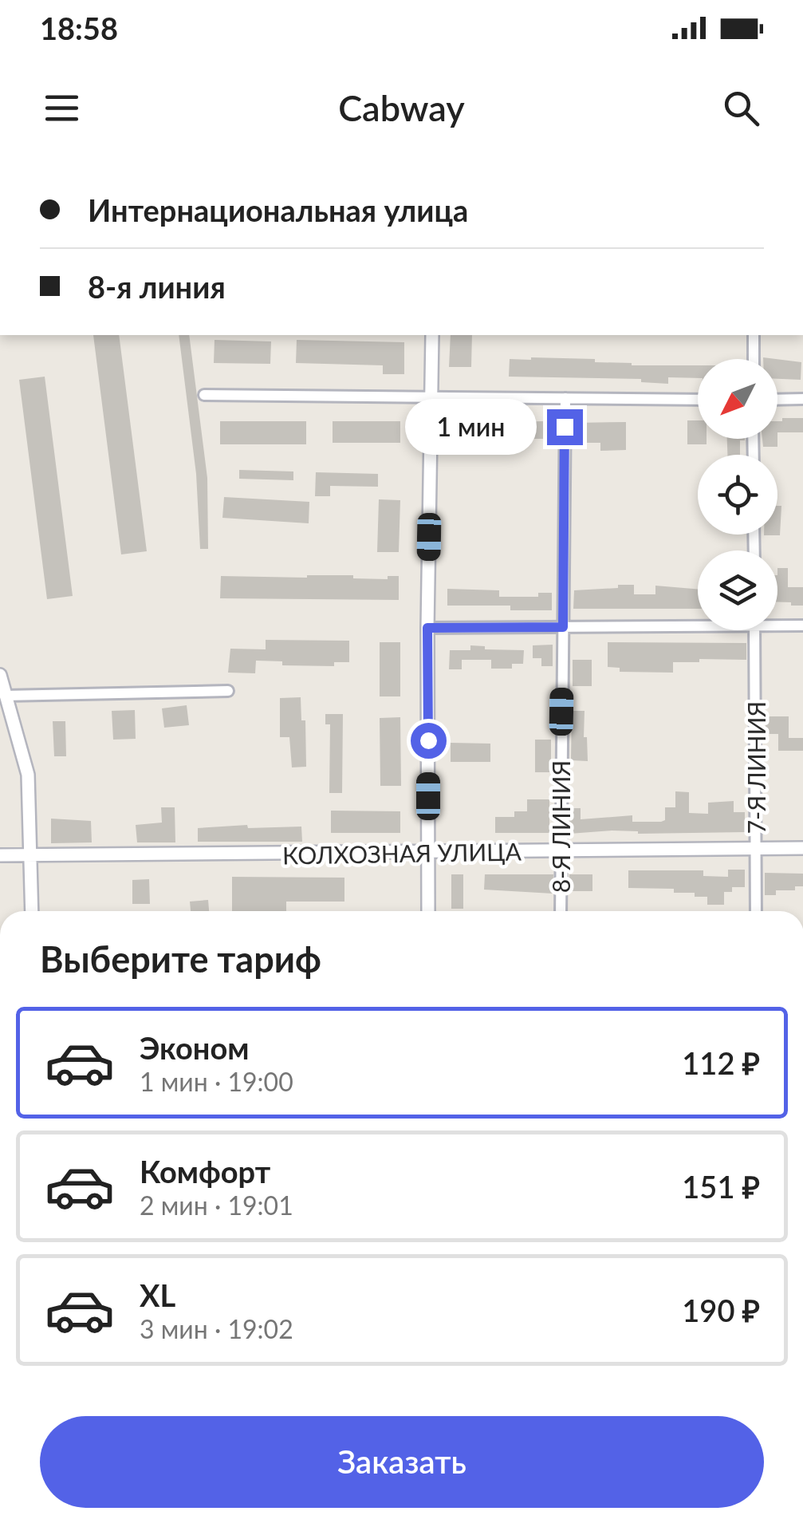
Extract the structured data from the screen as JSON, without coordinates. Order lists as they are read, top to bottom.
{
  "streets": {
    "street": ["7-Я ЛИНИЯ", "8-Я ЛИНИЯ", "КОЛХОЗНАЯ УЛИЦА"]
  },
  "crossings": [
    ["7-Я ЛИНИЯ", "КОЛХОЗНАЯ УЛИЦА"],
    ["8-Я ЛИНИЯ", "КОЛХОЗНАЯ УЛИЦА"]
  ],
  "north": "bottom left",
  "page": {
    "status": "18:58",
    "header": "Cabway",
    "banner": ["Интернациональная улица", "8-я линия"],
    "bubble": "1 мин",
    "heading": "Выберите тариф",
    "list": [
      {
        "name": "Эконом",
        "note": "1 мин · 19:00",
        "value": "112 ₽"
      },
      {
        "name": "Комфорт",
        "note": "2 мин · 19:01",
        "value": "151 ₽"
      },
      {
        "name": "XL",
        "note": "3 мин · 19:02",
        "value": "190 ₽"
      }
    ],
    "buttons": "Заказать"
  }
}
